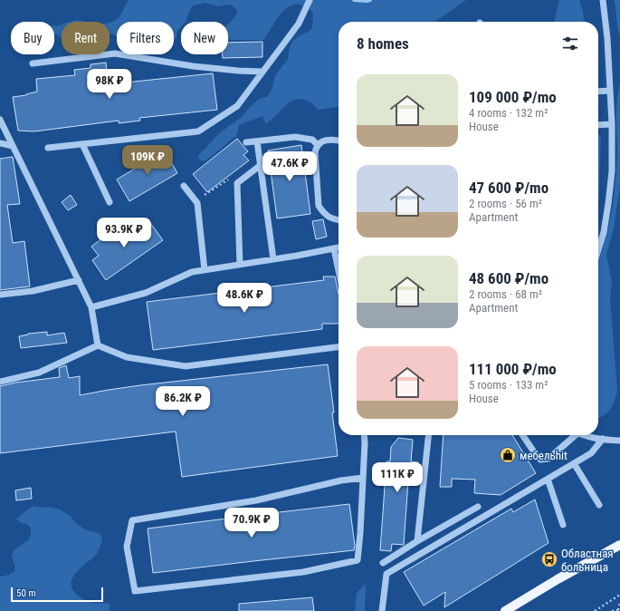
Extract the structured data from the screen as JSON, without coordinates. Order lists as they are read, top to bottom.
{
  "places": {
    "shop": ["мебельhit"],
    "bus stop": ["Областная больница"]
  },
  "scale_bar": "50 m",
  "page": {
    "chip": [
      "Buy",
      "Rent",
      "Filters",
      "New"
    ],
    "heading": "8 homes",
    "list": [
      {
        "name": "109 000 ₽/mo",
        "note": "4 rooms · 132 m² · House"
      },
      {
        "name": "47 600 ₽/mo",
        "note": "2 rooms · 56 m² · Apartment"
      },
      {
        "name": "48 600 ₽/mo",
        "note": "2 rooms · 68 m² · Apartment"
      },
      {
        "name": "111 000 ₽/mo",
        "note": "5 rooms · 133 m² · House"
      }
    ],
    "price": [
      "98K ₽",
      "109K ₽",
      "47.6K ₽",
      "93.9K ₽",
      "48.6K ₽",
      "86.2K ₽",
      "111K ₽",
      "70.9K ₽"
    ],
    "scale": "50 m"
  }
}
